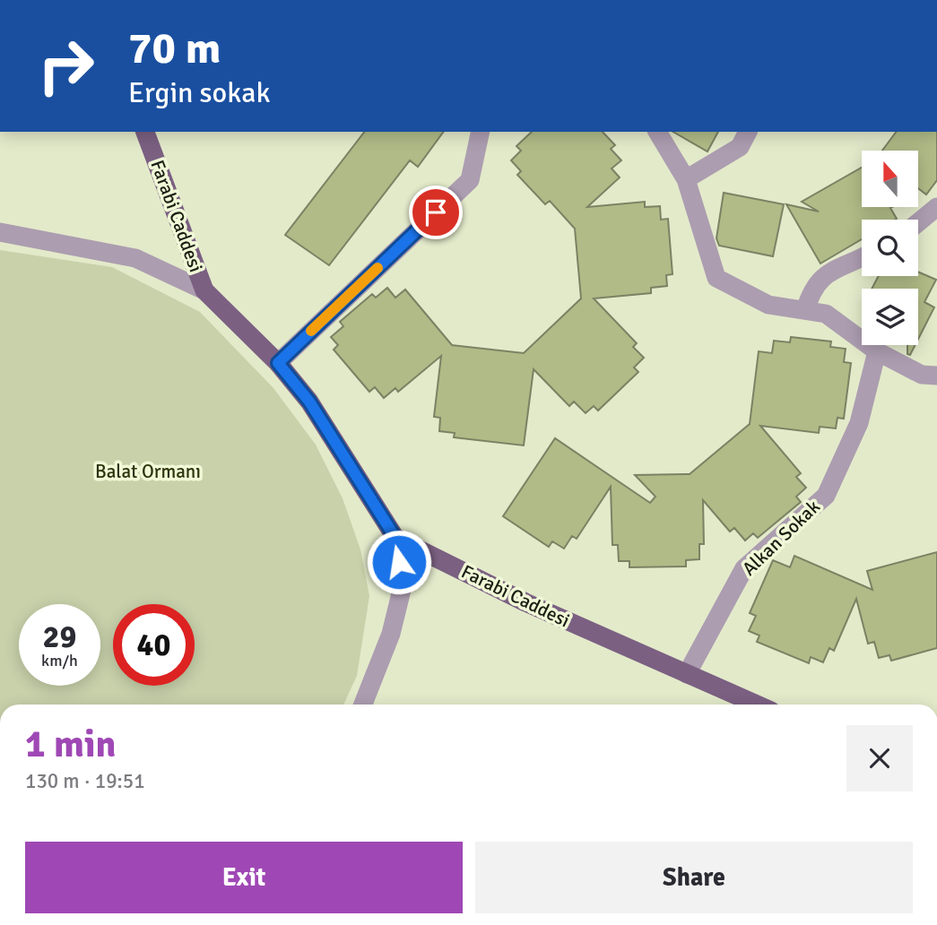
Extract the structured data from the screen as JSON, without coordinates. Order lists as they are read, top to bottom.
{
  "streets": {
    "main road": ["Farabi Caddesi"],
    "street": ["Alkan Sokak"]
  },
  "crossings": [
    ["Farabi Caddesi", "Alkan Sokak"]
  ],
  "parks": ["Balat Ormanı"],
  "north": "top",
  "page": {
    "turn": ["70 m", "Ergin sokak"],
    "speed": "29 km/h",
    "limit": "40",
    "heading": ["1 min", "130 m · 19:51"],
    "buttons": ["Exit", "Share"]
  }
}
